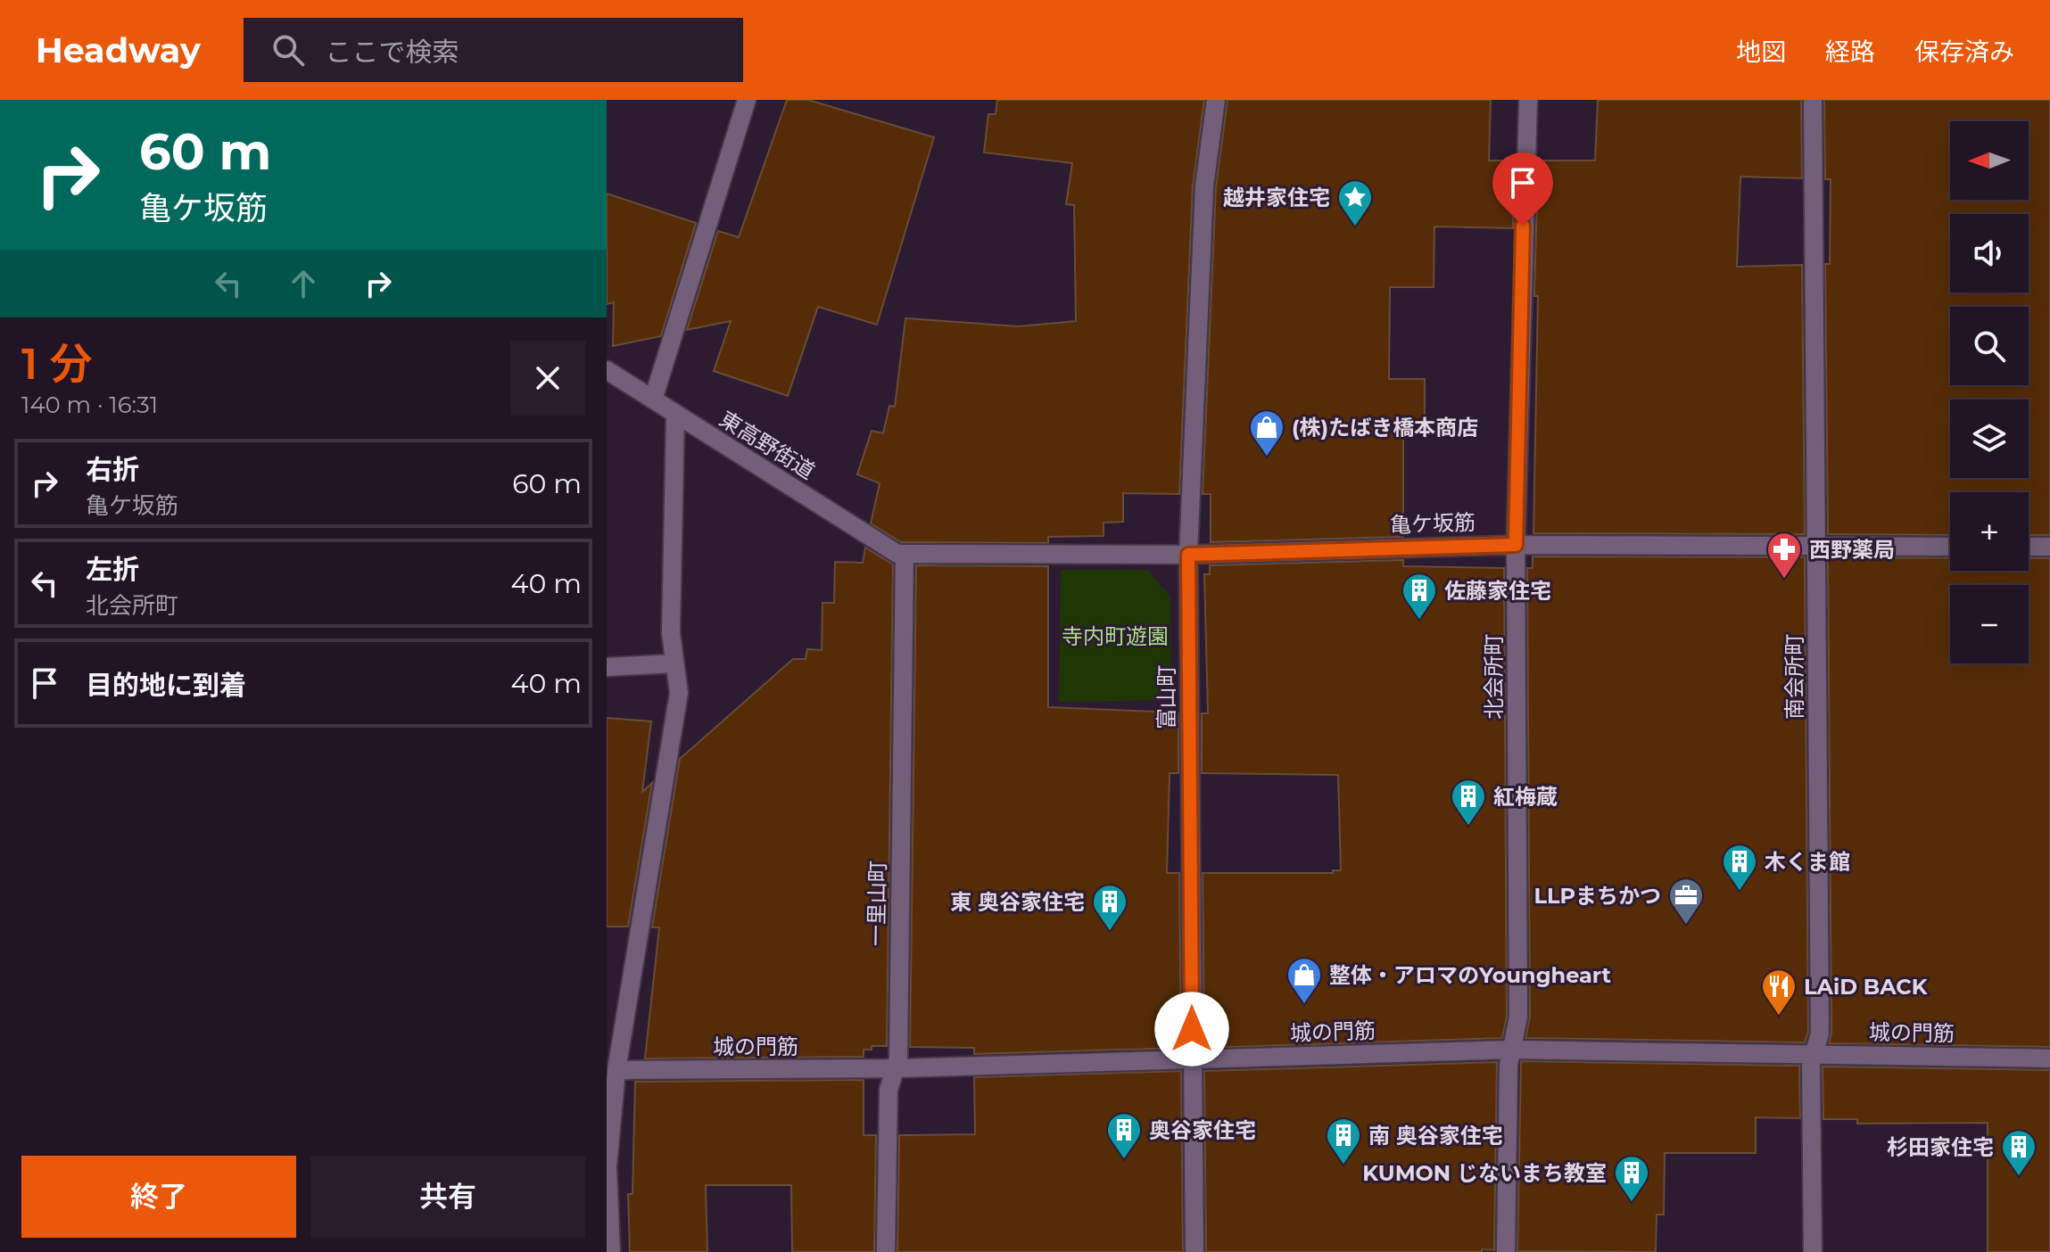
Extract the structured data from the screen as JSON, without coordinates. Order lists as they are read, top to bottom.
{
  "streets": {
    "street": [
      "東高野街道",
      "亀ケ坂筋",
      "北会所町",
      "南会所町",
      "富山町",
      "一里山町",
      "城の門筋"
    ]
  },
  "crossings": [
    ["東高野街道", "亀ケ坂筋"],
    ["東高野街道", "一里山町"],
    ["亀ケ坂筋", "北会所町"],
    ["亀ケ坂筋", "南会所町"],
    ["亀ケ坂筋", "富山町"],
    ["亀ケ坂筋", "一里山町"],
    ["北会所町", "城の門筋"],
    ["南会所町", "城の門筋"],
    ["富山町", "城の門筋"],
    ["一里山町", "城の門筋"]
  ],
  "parks": ["寺内町遊園"],
  "places": {
    "place": ["越井家住宅"],
    "shop": ["(株)たばき橋本商店", "整体・アロマのYoungheart"],
    "pharmacy": ["西野薬局"],
    "building": [
      "佐藤家住宅",
      "紅梅蔵",
      "木くま館",
      "東 奥谷家住宅",
      "奥谷家住宅",
      "南 奥谷家住宅",
      "杉田家住宅",
      "KUMON じないまち教室"
    ],
    "office": ["LLPまちかつ"],
    "restaurant": ["LAiD BACK"]
  },
  "north": "left",
  "page": {
    "header": "Headway",
    "search": "ここで検索",
    "nav": ["地図", "経路", "保存済み"],
    "turn": ["60 m", "亀ケ坂筋"],
    "map_buttons": ["+", "−"],
    "heading": ["1 分", "140 m · 16:31"],
    "list": [
      {
        "name": "右折",
        "note": "亀ケ坂筋",
        "value": "60 m"
      },
      {
        "name": "左折",
        "note": "北会所町",
        "value": "40 m"
      },
      {
        "name": "目的地に到着",
        "value": "40 m"
      }
    ],
    "buttons": ["終了", "共有"]
  }
}
